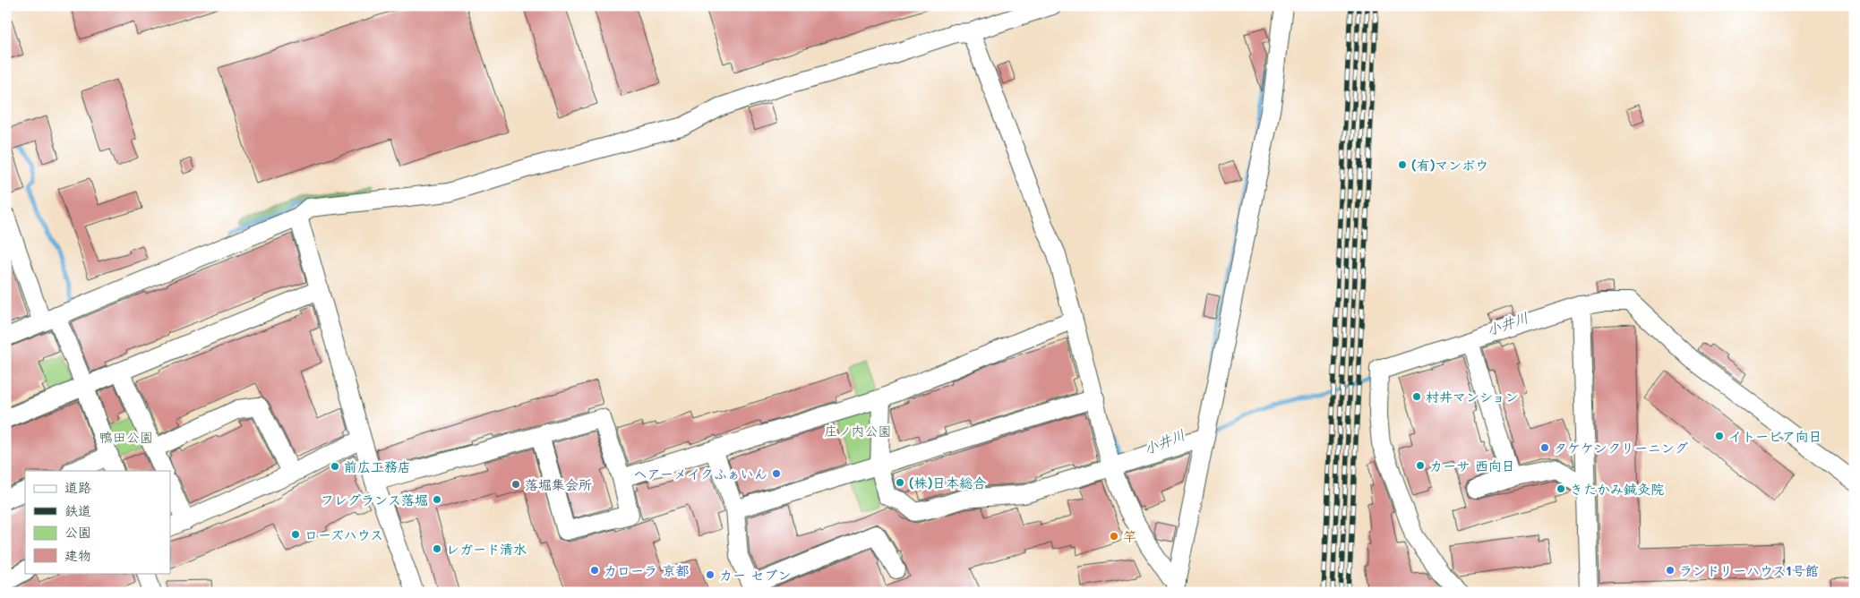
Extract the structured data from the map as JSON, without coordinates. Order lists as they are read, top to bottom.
{
  "water": ["小井川"],
  "parks": ["庄ノ内公園", "鴨田公園"],
  "places": [
    "(有)マンボウ",
    "村井マンション",
    "イトーピア向日",
    "タケケンクリーニング",
    "カーサ 西向日",
    "前広工務店",
    "ヘアーメイクふぁいん",
    "(株)日本総合",
    "落堀集会所",
    "きたかみ鍼灸院",
    "フレグランス落堀",
    "ローズハウス",
    "竿",
    "レガード清水",
    "カローラ 京都",
    "ランドリーハウス1号館",
    "カー セブン"
  ],
  "legend": [
    "道路",
    "鉄道",
    "公園",
    "建物"
  ]
}
